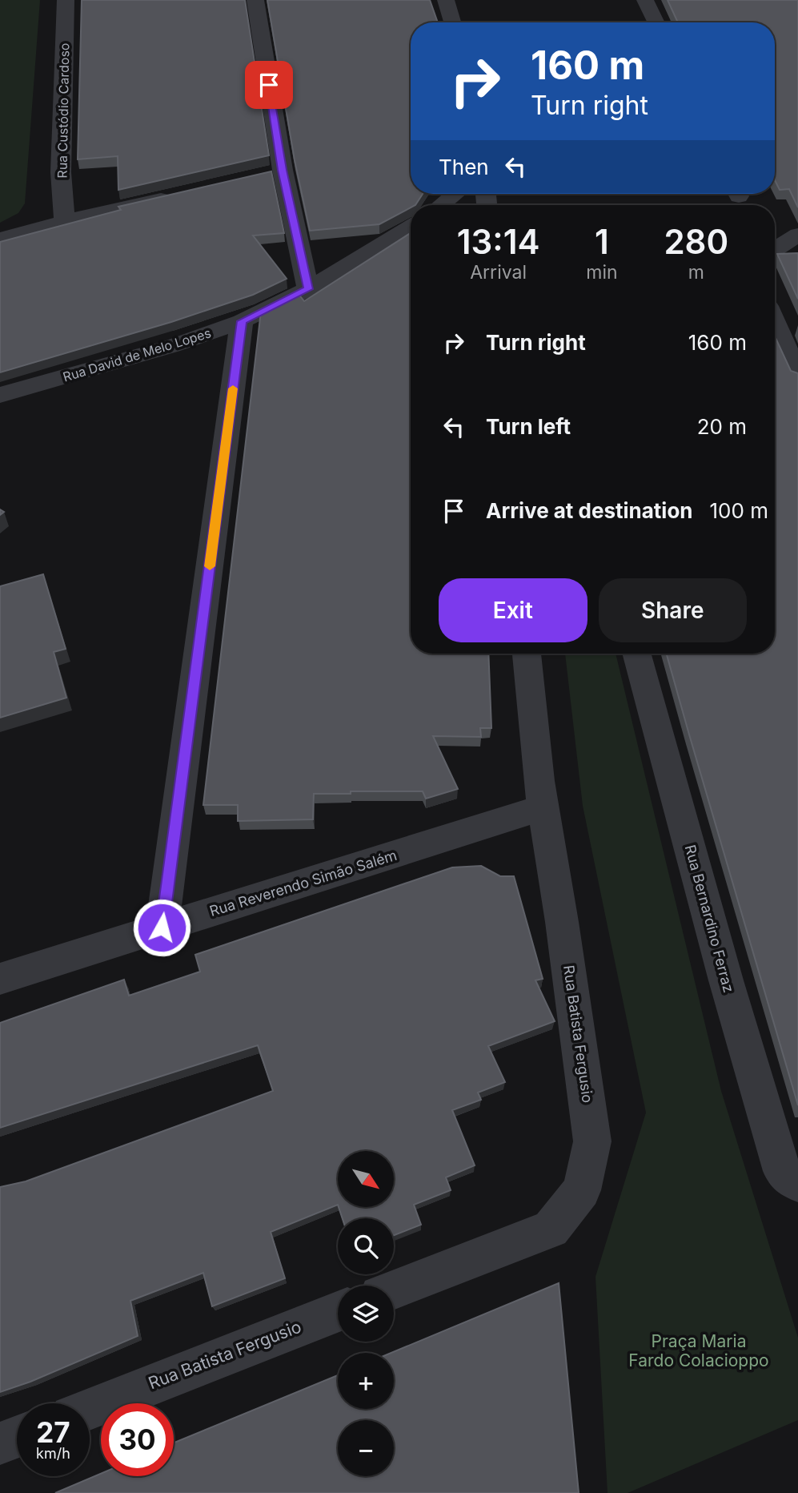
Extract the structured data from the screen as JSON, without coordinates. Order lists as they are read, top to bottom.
{
  "streets": {
    "street": [
      "Rua Custódio Cardoso",
      "Rua David de Melo Lopes",
      "Rua Reverendo Simão Salém",
      "Rua Bernardino Ferraz",
      "Rua Batista Fergusio"
    ]
  },
  "crossings": [
    ["Rua Reverendo Simão Salém", "Rua Batista Fergusio"]
  ],
  "parks": ["Praça Maria Fardo Colacioppo"],
  "north": "bottom right",
  "page": {
    "turn": ["160 m", "Turn right"],
    "then": "Then",
    "eta": [
      "13:14",
      "Arrival",
      "1",
      "min",
      "280",
      "m"
    ],
    "list": [
      {
        "name": "Turn right",
        "value": "160 m"
      },
      {
        "name": "Turn left",
        "value": "20 m"
      },
      {
        "name": "Arrive at destination",
        "value": "100 m"
      }
    ],
    "buttons": ["Exit", "Share"],
    "map_buttons": ["+", "−"],
    "speed": "27 km/h",
    "limit": "30"
  }
}
